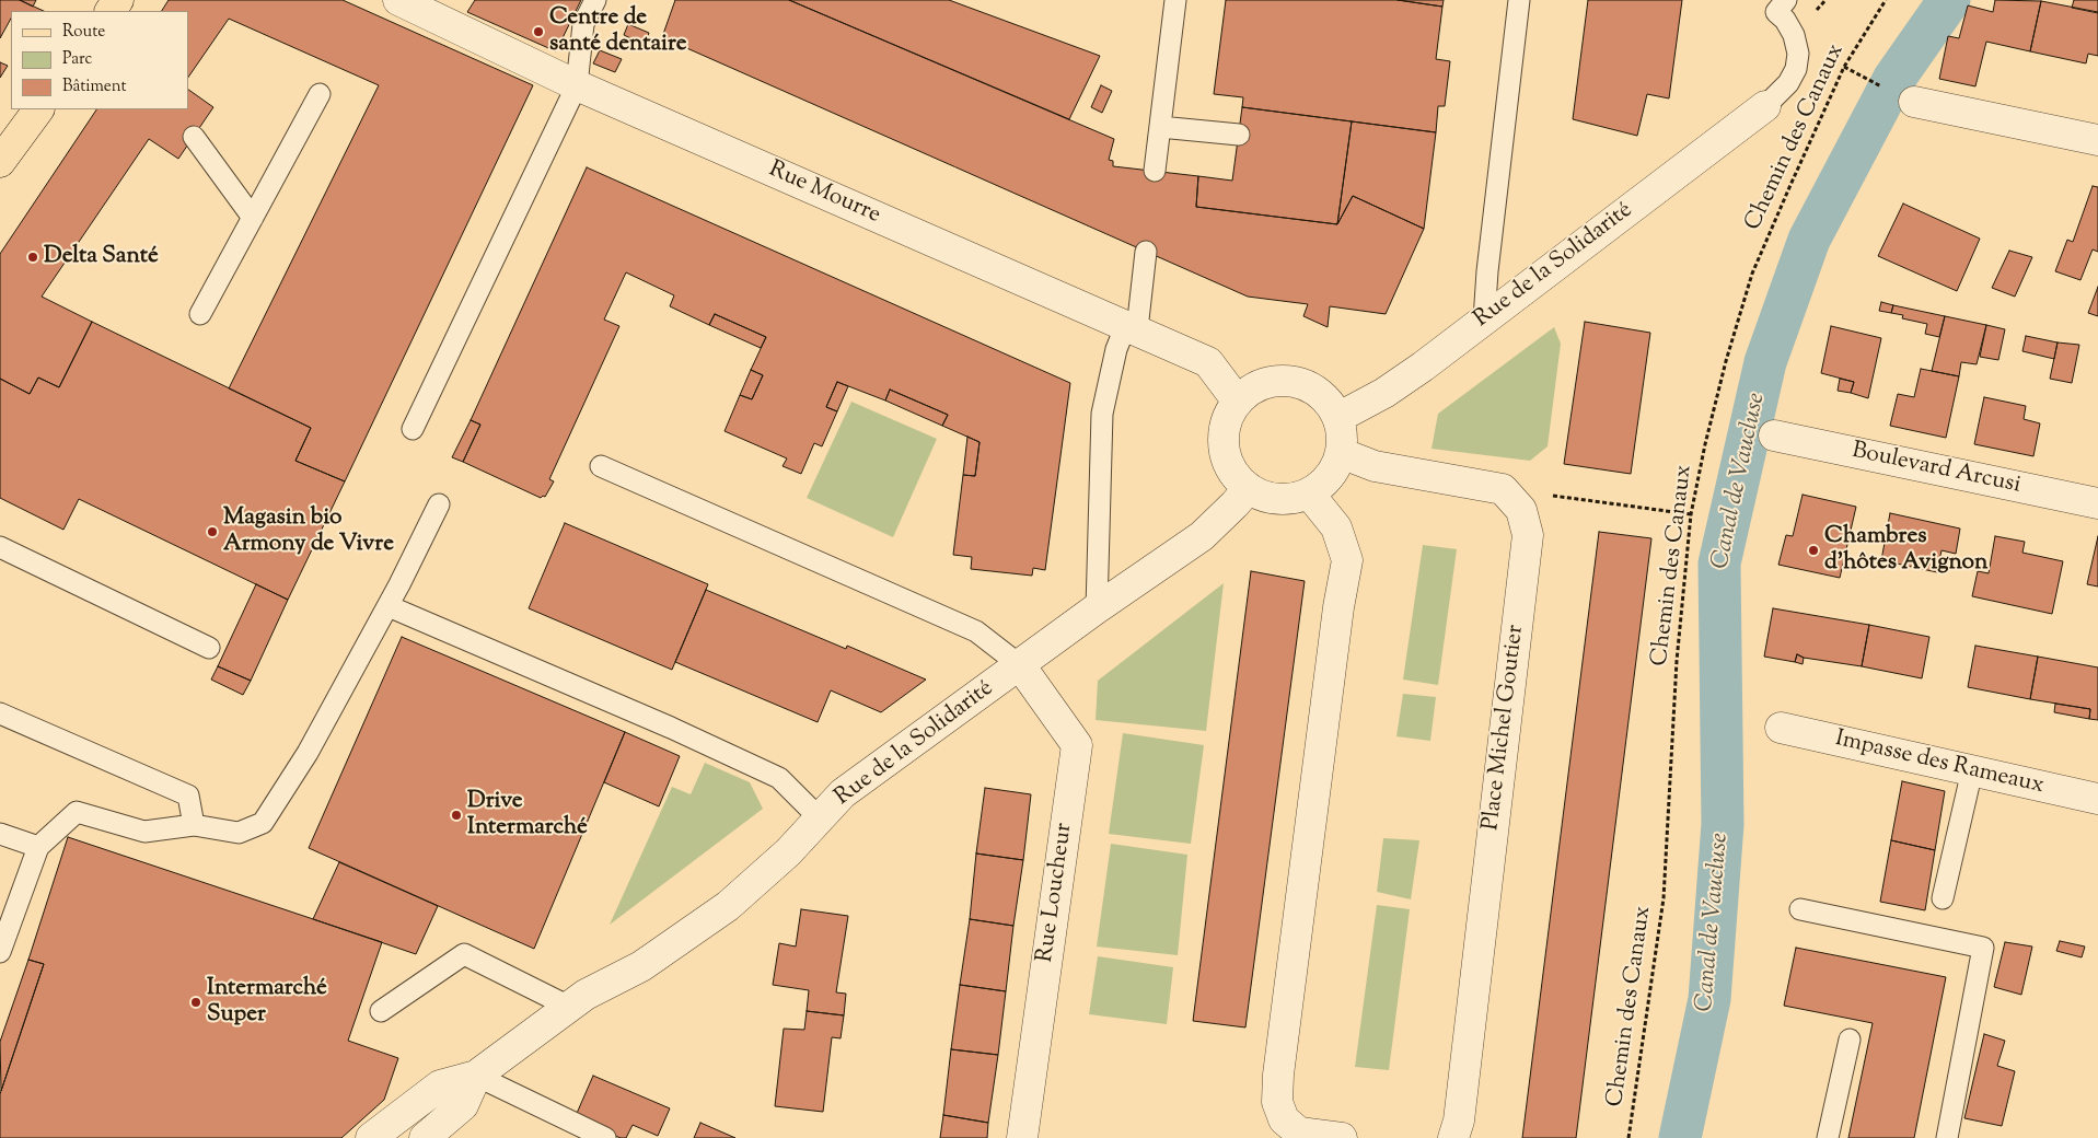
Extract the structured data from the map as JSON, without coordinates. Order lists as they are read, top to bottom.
{
  "streets": {
    "street": [
      "Rue Mourre",
      "Rue de la Solidarité",
      "Boulevard Arcusi",
      "Place Michel Goutier",
      "Impasse des Rameaux",
      "Rue Loucheur"
    ],
    "path": ["Chemin des Canaux"]
  },
  "crossings": [
    ["Rue Mourre", "Rue de la Solidarité"],
    ["Rue de la Solidarité", "Rue Loucheur"]
  ],
  "water": ["Canal de Vaucluse"],
  "places": [
    "Centre de santé dentaire",
    "Delta Santé",
    "Magasin bio Armony de Vivre",
    "Chambres d'hôtes Avignon",
    "Drive Intermarché",
    "Intermarché Super"
  ],
  "legend": ["Route", "Parc", "Bâtiment"]
}
